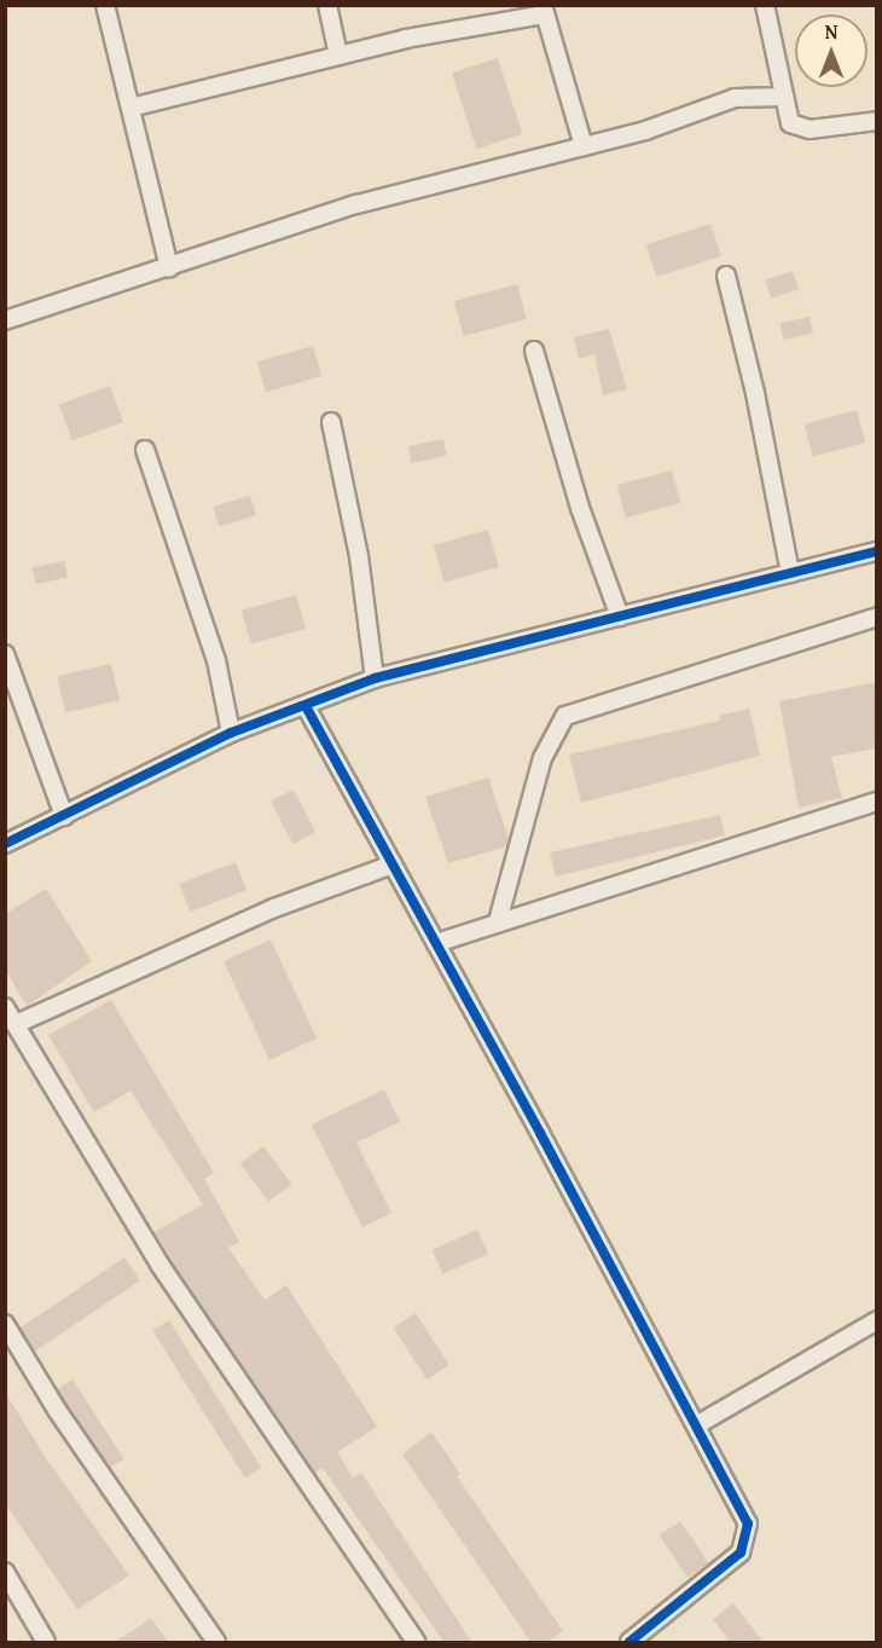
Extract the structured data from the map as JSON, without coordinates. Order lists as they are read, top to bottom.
{
  "north": "top"
}
